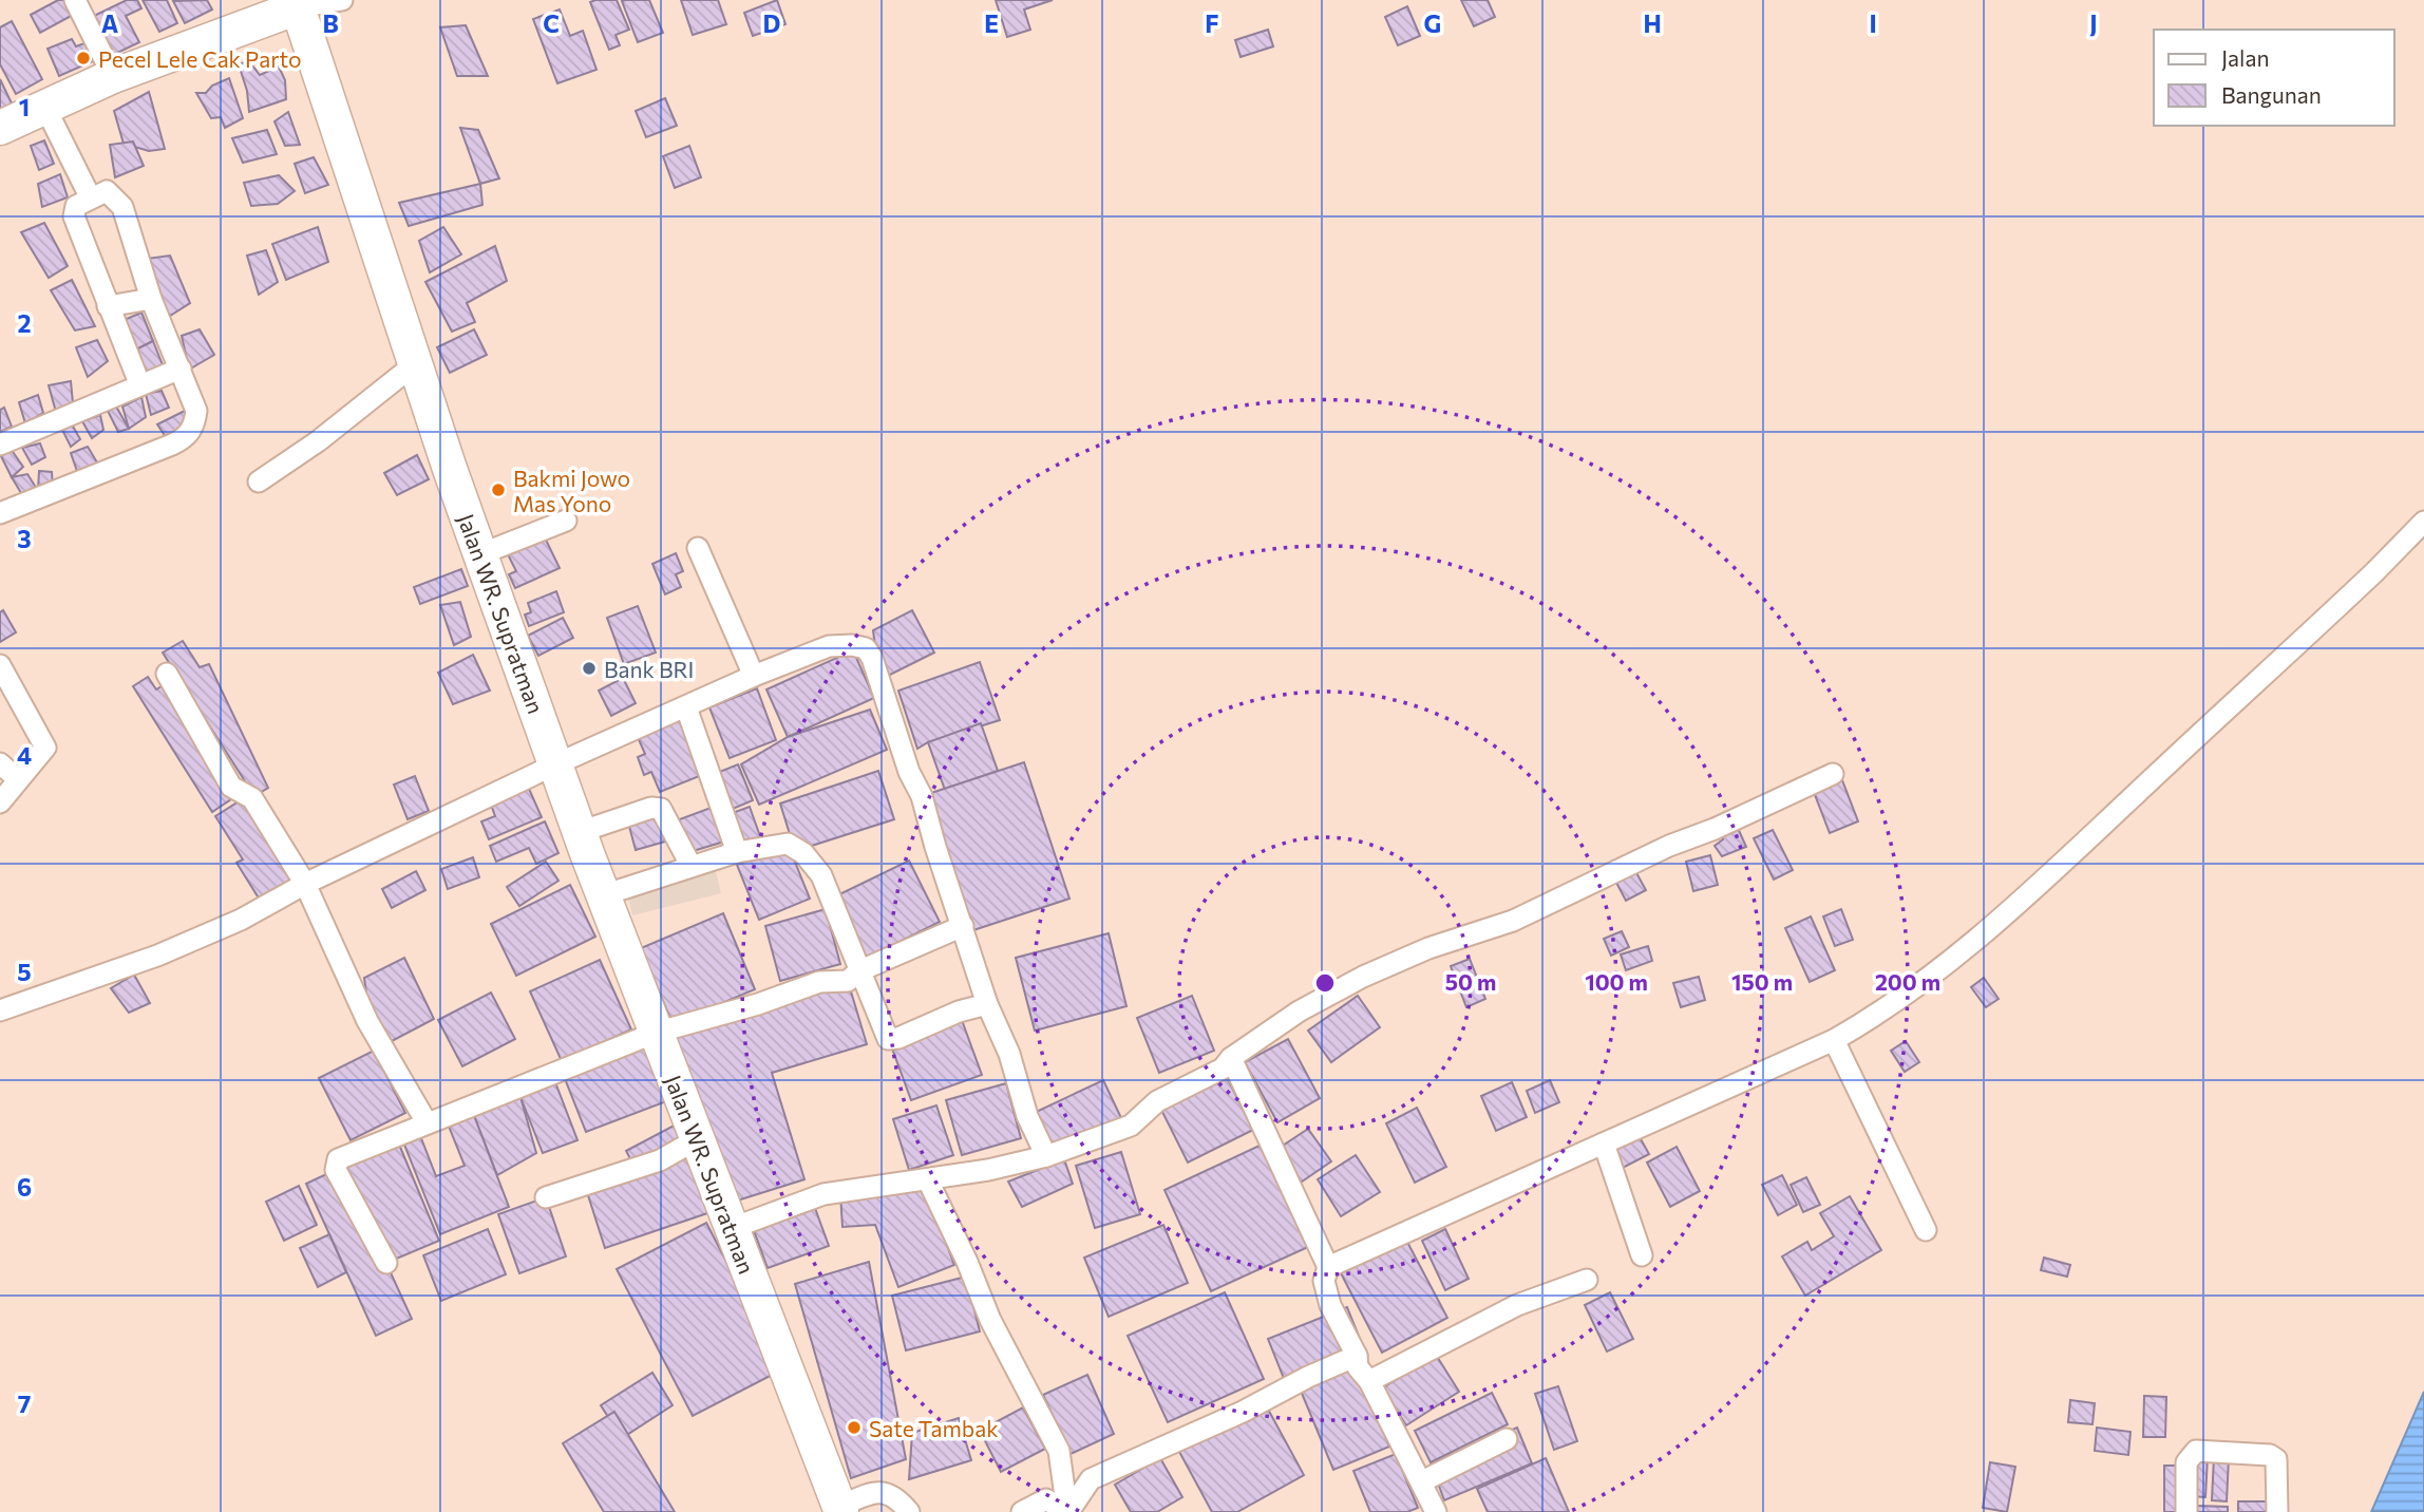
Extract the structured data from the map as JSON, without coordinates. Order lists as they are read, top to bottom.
{
  "streets": {
    "main road": ["Jalan WR. Supratman"]
  },
  "places": [
    "Pecel Lele Cak Parto",
    "Bakmi Jowo Mas Yono",
    "Bank BRI",
    "Sate Tambak"
  ],
  "legend": ["Jalan", "Bangunan"],
  "grid": {
    "columns": [
      "A",
      "B",
      "C",
      "D",
      "E",
      "F",
      "G",
      "H",
      "I",
      "J"
    ],
    "rows": [
      "1",
      "2",
      "3",
      "4",
      "5",
      "6",
      "7"
    ]
  },
  "rings": [
    "50 m",
    "100 m",
    "150 m",
    "200 m"
  ]
}
